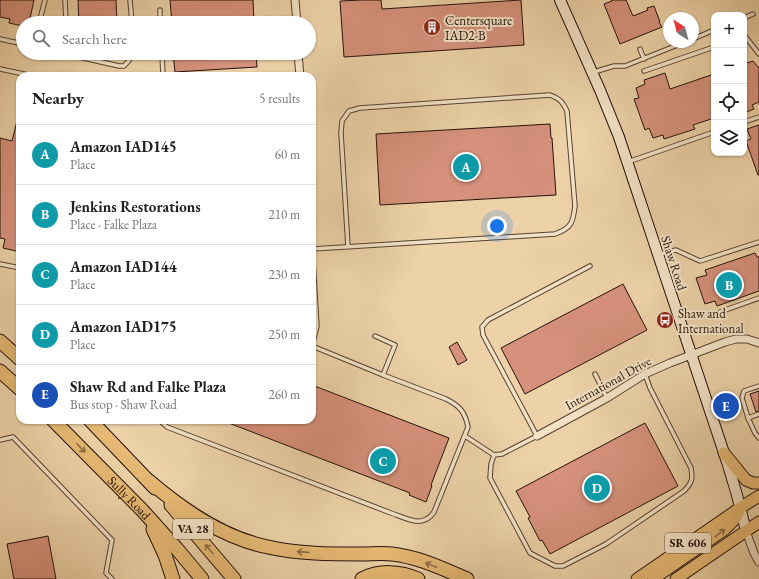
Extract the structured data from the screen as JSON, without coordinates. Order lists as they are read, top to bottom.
{
  "streets": {
    "highway": ["Sully Road", "VA 28"],
    "main road": ["Shaw Road", "SR 606"],
    "street": ["International Drive"]
  },
  "crossings": [
    ["Shaw Road", "International Drive"],
    ["Shaw Road", "SR 606"]
  ],
  "places": {
    "building": ["Centersquare IAD2-B"],
    "bus stop": ["Shaw and International"]
  },
  "north": "top left",
  "page": {
    "map_buttons": ["+", "−"],
    "search": "Search here",
    "heading": ["Nearby", "5 results"],
    "list": [
      {
        "mark": "A",
        "name": "Amazon IAD145",
        "note": "Place",
        "value": "60 m"
      },
      {
        "mark": "B",
        "name": "Jenkins Restorations",
        "note": "Place · Falke Plaza",
        "value": "210 m"
      },
      {
        "mark": "C",
        "name": "Amazon IAD144",
        "note": "Place",
        "value": "230 m"
      },
      {
        "mark": "D",
        "name": "Amazon IAD175",
        "note": "Place",
        "value": "250 m"
      },
      {
        "mark": "E",
        "name": "Shaw Rd and Falke Plaza",
        "note": "Bus stop · Shaw Road",
        "value": "260 m"
      }
    ],
    "pins": [
      "A",
      "B",
      "E",
      "C",
      "D"
    ]
  }
}
